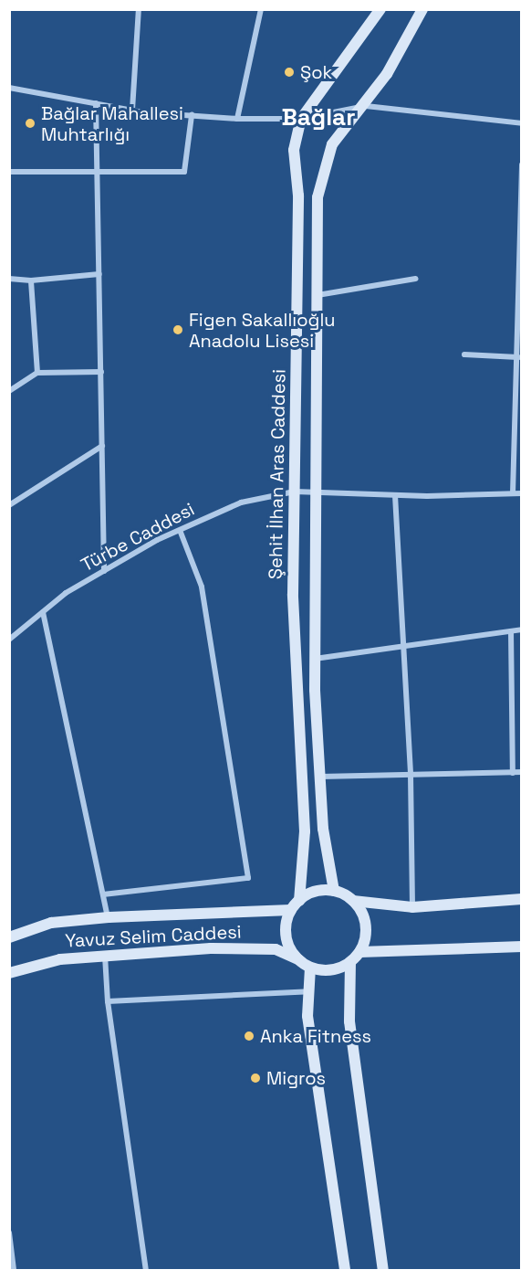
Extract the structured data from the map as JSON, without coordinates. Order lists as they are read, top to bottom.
{
  "streets": {
    "main road": ["Şehit İlhan Aras Caddesi", "Yavuz Selim Caddesi"],
    "street": ["Türbe Caddesi"]
  },
  "crossings": [
    ["Şehit İlhan Aras Caddesi", "Türbe Caddesi"],
    ["Şehit İlhan Aras Caddesi", "Yavuz Selim Caddesi"]
  ],
  "districts": ["Bağlar"],
  "places": [
    "Şok",
    "Bağlar Mahallesi Muhtarlığı",
    "Figen Sakallıoğlu Anadolu Lisesi",
    "Anka Fitness",
    "Migros"
  ]
}
